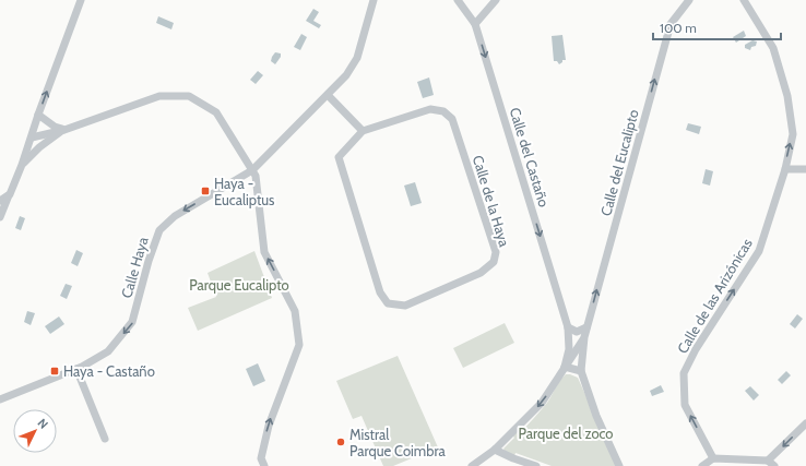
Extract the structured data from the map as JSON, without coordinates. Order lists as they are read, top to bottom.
{
  "streets": {
    "street": [
      "Calle del Castaño",
      "Calle del Eucalipto",
      "Calle de la Haya",
      "Calle Haya",
      "Calle de las Arizónicas"
    ]
  },
  "one_way": [
    "Calle del Castaño",
    "Calle del Eucalipto",
    "Calle Haya",
    "Calle de las Arizónicas"
  ],
  "parks": ["Parque Eucalipto", "Parque del zoco"],
  "places": {
    "transit": ["Haya - Eucaliptus", "Haya - Castaño"],
    "other": ["Mistral Parque Coimbra"]
  },
  "scale_bar": "100 m",
  "north": "top right"
}
